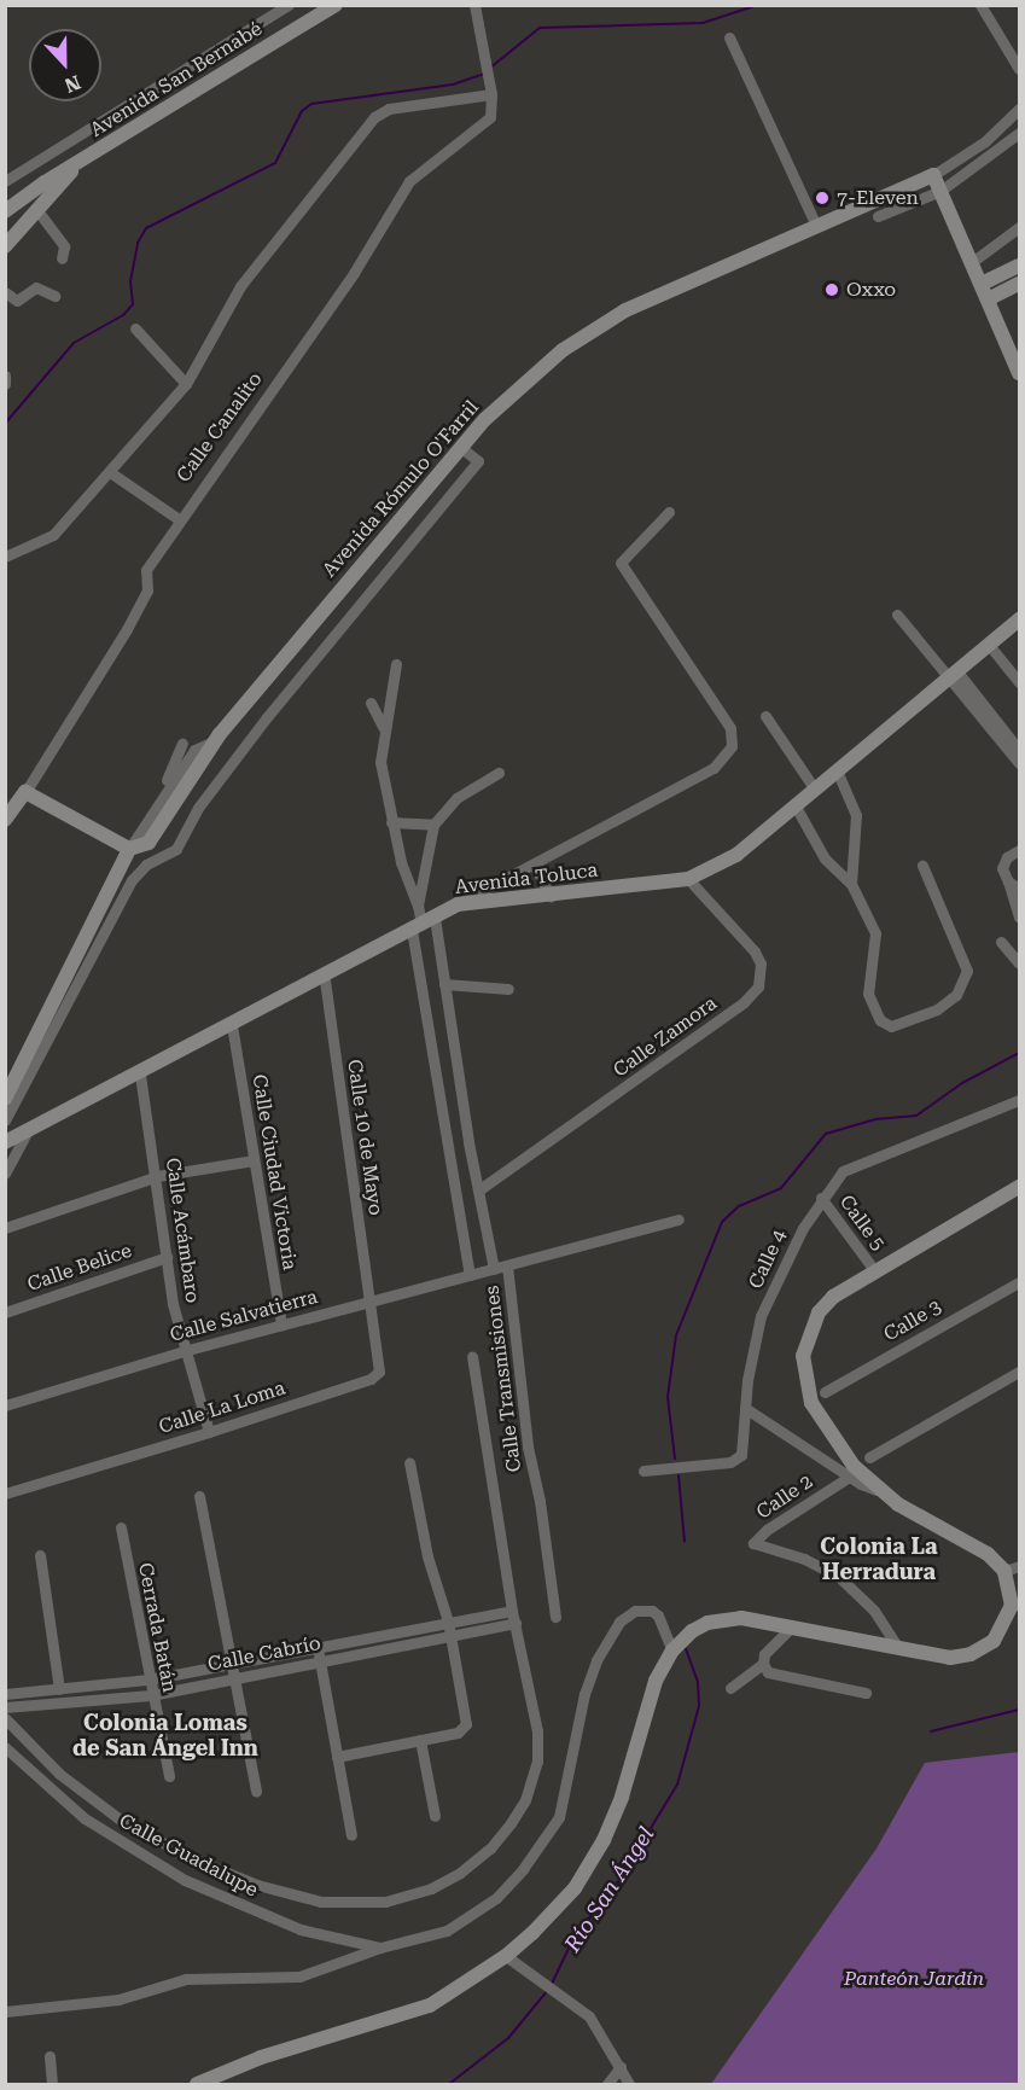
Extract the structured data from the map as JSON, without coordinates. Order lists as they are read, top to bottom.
{
  "streets": {
    "street": [
      "Avenida San Bernabé",
      "Calle Canalito",
      "Avenida Rómulo O'Farril",
      "Avenida Toluca",
      "Calle Zamora",
      "Calle 10 de Mayo",
      "Calle Ciudad Victoria",
      "Calle 5",
      "Calle Acámbaro",
      "Calle 4",
      "Calle Belice",
      "Calle Salvatierra",
      "Calle 3",
      "Calle Transmisiones",
      "Calle La Loma",
      "Calle 2",
      "Cerrada Batán",
      "Calle Cabrío",
      "Calle Guadalupe"
    ]
  },
  "crossings": [
    ["Avenida Toluca", "Calle Zamora"],
    ["Avenida Toluca", "Calle 10 de Mayo"],
    ["Avenida Toluca", "Calle Ciudad Victoria"],
    ["Avenida Toluca", "Calle Acámbaro"],
    ["Avenida Toluca", "Calle Transmisiones"],
    ["Calle Zamora", "Calle Transmisiones"],
    ["Calle 10 de Mayo", "Calle Salvatierra"],
    ["Calle 10 de Mayo", "Calle La Loma"],
    ["Calle Ciudad Victoria", "Calle Salvatierra"],
    ["Calle 5", "Calle 4"],
    ["Calle Acámbaro", "Calle Belice"],
    ["Calle Acámbaro", "Calle Salvatierra"],
    ["Calle Acámbaro", "Calle La Loma"],
    ["Calle Salvatierra", "Calle Transmisiones"],
    ["Calle Salvatierra", "Calle La Loma"],
    ["Cerrada Batán", "Calle Cabrío"]
  ],
  "districts": ["Colonia La Herradura", "Colonia Lomas de San Ángel Inn"],
  "water": ["Río San Ángel"],
  "parks": ["Panteón Jardín"],
  "places": ["7-Eleven", "Oxxo"],
  "north": "bottom"
}
